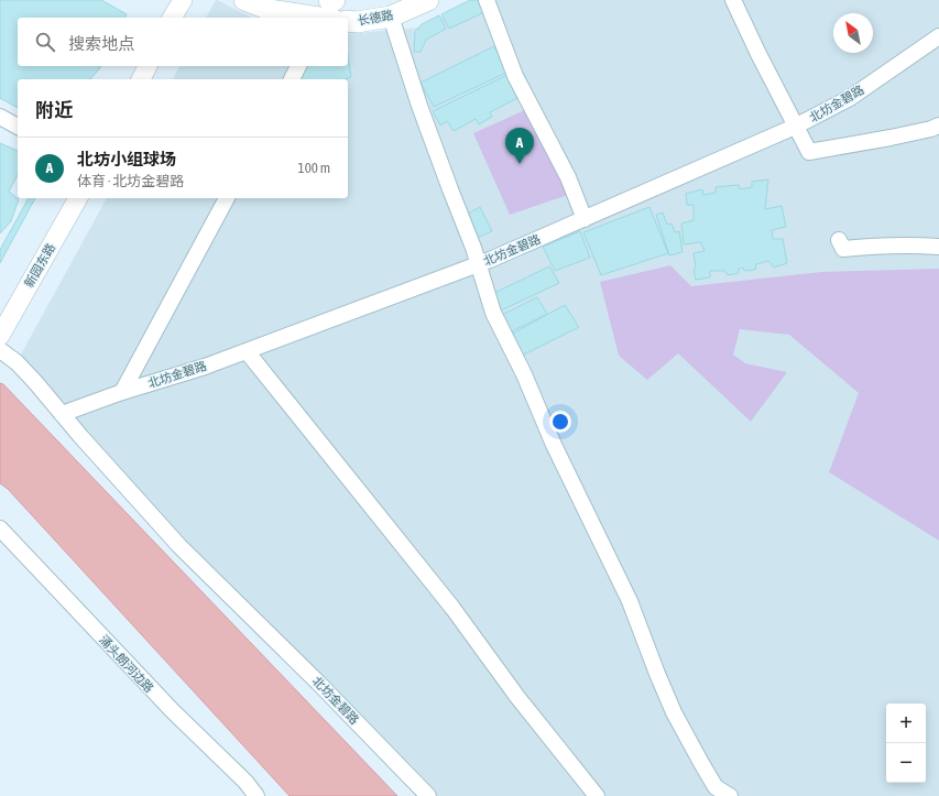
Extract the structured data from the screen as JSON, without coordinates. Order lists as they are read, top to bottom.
{
  "streets": {
    "main road": ["长德路"],
    "street": ["北坊金碧路", "新园东路", "涌头朗河边路"]
  },
  "north": "top left",
  "page": {
    "search": "搜索地点",
    "heading": "附近",
    "pins": "A",
    "list": [
      {
        "mark": "A",
        "name": "北坊小组球场",
        "note": "体育 · 北坊金碧路",
        "value": "100 m"
      }
    ],
    "map_buttons": ["+", "−"]
  }
}
